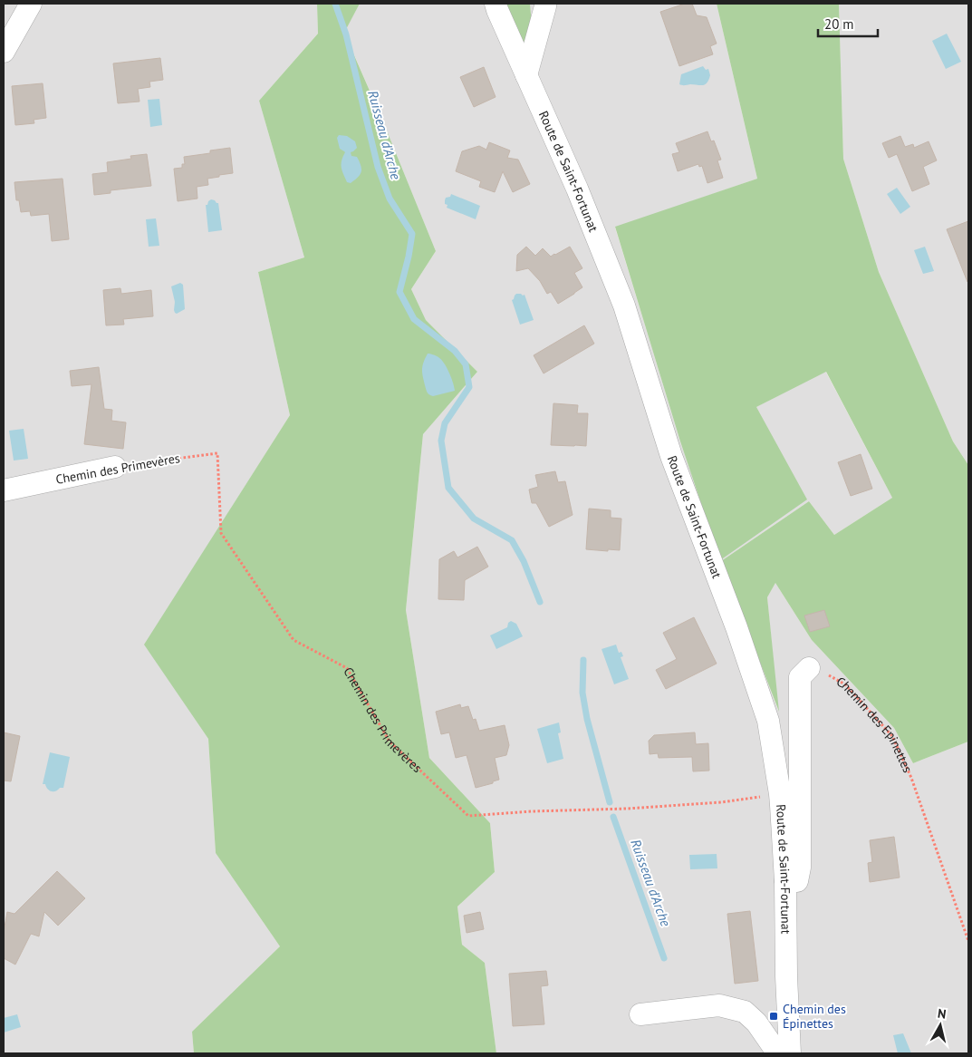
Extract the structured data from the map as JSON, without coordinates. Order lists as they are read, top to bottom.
{
  "streets": {
    "street": ["Route de Saint-Fortunat", "Chemin des Primevères"],
    "path": ["Chemin des Epinettes"]
  },
  "crossings": [
    ["Route de Saint-Fortunat", "Chemin des Primevères"]
  ],
  "water": ["Ruisseau d'Arche"],
  "places": {
    "transit": ["Chemin des Épinettes"]
  },
  "scale_bar": "20 m",
  "north": "top"
}
